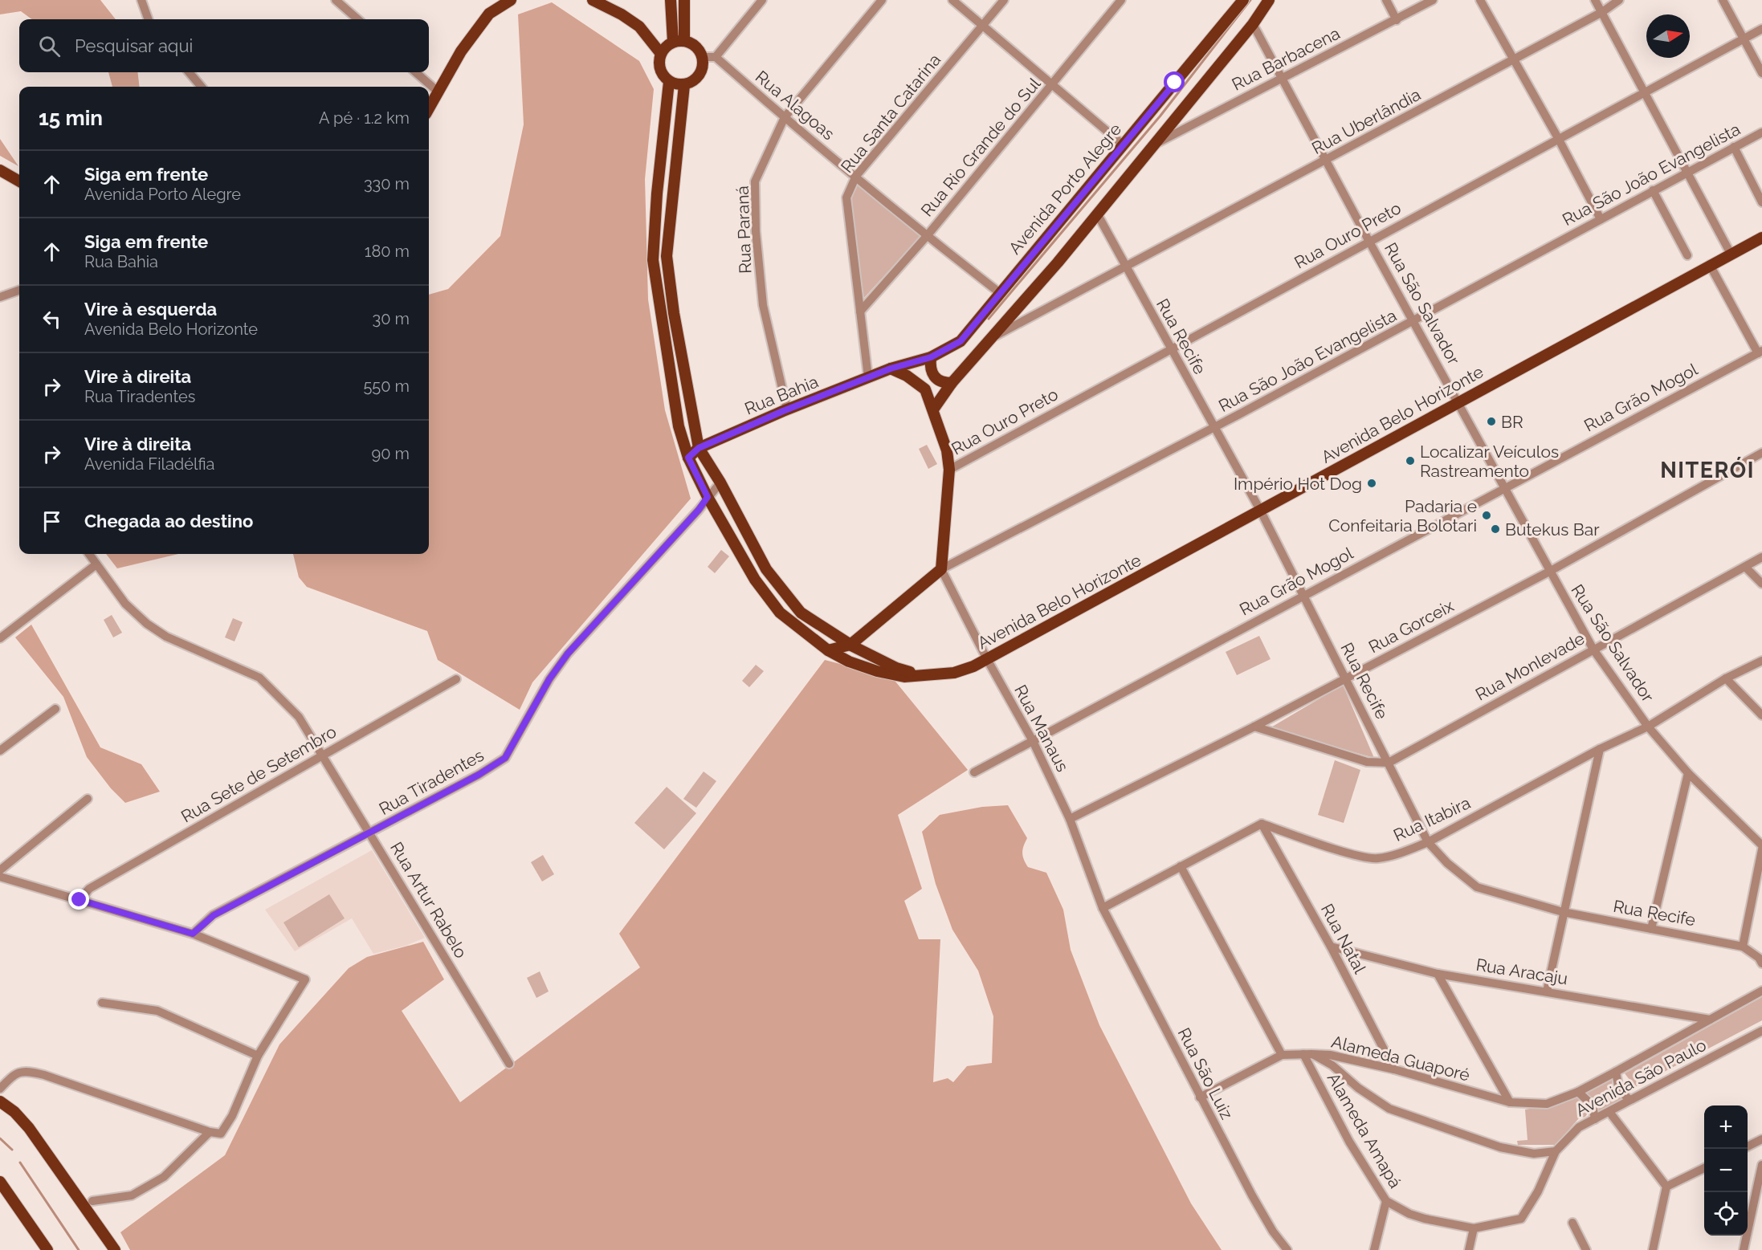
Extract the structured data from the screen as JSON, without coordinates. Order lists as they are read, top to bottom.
{
  "streets": {
    "main road": ["Avenida Porto Alegre", "Rua Bahia", "Avenida Belo Horizonte"],
    "street": [
      "Rua Barbacena",
      "Rua Alagoas",
      "Rua Santa Catarina",
      "Rua Uberlândia",
      "Rua Rio Grande do Sul",
      "Rua São João Evangelista",
      "Rua Paraná",
      "Rua Ouro Preto",
      "Rua São Salvador",
      "Rua Recife",
      "Rua Grão Mogol",
      "Rua Gorceix",
      "Rua Monlevade",
      "Rua Manaus",
      "Rua Sete de Setembro",
      "Rua Tiradentes",
      "Rua Itabira",
      "Rua Artur Rabelo",
      "Rua Natal",
      "Rua Aracaju",
      "Alameda Guaporé",
      "Rua São Luiz",
      "Avenida São Paulo",
      "Alameda Amapá"
    ]
  },
  "crossings": [
    ["Rua Barbacena", "Rua São Salvador"],
    ["Rua Alagoas", "Rua Santa Catarina"],
    ["Rua Alagoas", "Rua Rio Grande do Sul"],
    ["Rua Alagoas", "Avenida Porto Alegre"],
    ["Rua Alagoas", "Rua Paraná"],
    ["Rua Santa Catarina", "Rua Rio Grande do Sul"],
    ["Rua Santa Catarina", "Rua Bahia"],
    ["Rua Uberlândia", "Rua São Salvador"],
    ["Rua Uberlândia", "Rua Recife"],
    ["Rua São João Evangelista", "Rua São Salvador"],
    ["Rua São João Evangelista", "Rua Recife"],
    ["Rua São João Evangelista", "Rua Manaus"],
    ["Avenida Porto Alegre", "Rua Bahia"],
    ["Rua Paraná", "Rua Bahia"],
    ["Rua Ouro Preto", "Rua São Salvador"],
    ["Rua Ouro Preto", "Rua Recife"],
    ["Rua São Salvador", "Rua Grão Mogol"],
    ["Rua São Salvador", "Avenida Belo Horizonte"],
    ["Rua São Salvador", "Rua Gorceix"],
    ["Rua São Salvador", "Rua Monlevade"],
    ["Rua São Salvador", "Rua Itabira"],
    ["Rua Recife", "Rua Grão Mogol"],
    ["Rua Recife", "Avenida Belo Horizonte"],
    ["Rua Recife", "Rua Gorceix"],
    ["Rua Recife", "Rua Monlevade"],
    ["Rua Recife", "Rua Itabira"],
    ["Rua Bahia", "Avenida Belo Horizonte"],
    ["Rua Grão Mogol", "Rua Manaus"],
    ["Avenida Belo Horizonte", "Rua Manaus"],
    ["Avenida Belo Horizonte", "Rua Tiradentes"],
    ["Rua Gorceix", "Rua Manaus"],
    ["Rua Manaus", "Rua São Luiz"],
    ["Rua Sete de Setembro", "Rua Artur Rabelo"],
    ["Rua Tiradentes", "Rua Artur Rabelo"],
    ["Rua Itabira", "Rua Natal"],
    ["Rua Natal", "Rua Aracaju"],
    ["Rua Natal", "Alameda Guaporé"],
    ["Rua Aracaju", "Avenida São Paulo"],
    ["Alameda Guaporé", "Avenida São Paulo"],
    ["Alameda Guaporé", "Alameda Amapá"],
    ["Avenida São Paulo", "Alameda Amapá"]
  ],
  "districts": ["NITERÓI"],
  "places": [
    "BR",
    "Localizar Veículos Rastreamento",
    "Império Hot Dog",
    "Padaria e Confeitaria Bolotari",
    "Butekus Bar"
  ],
  "north": "right",
  "page": {
    "search": "Pesquisar aqui",
    "heading": ["15 min", "A pé · 1.2 km"],
    "list": [
      ["Siga em frente", "Avenida Porto Alegre", "330 m"],
      ["Siga em frente", "Rua Bahia", "180 m"],
      ["Vire à esquerda", "Avenida Belo Horizonte", "30 m"],
      ["Vire à direita", "Rua Tiradentes", "550 m"],
      ["Vire à direita", "Avenida Filadélfia", "90 m"],
      "Chegada ao destino"
    ],
    "map_buttons": ["+", "−"]
  }
}
